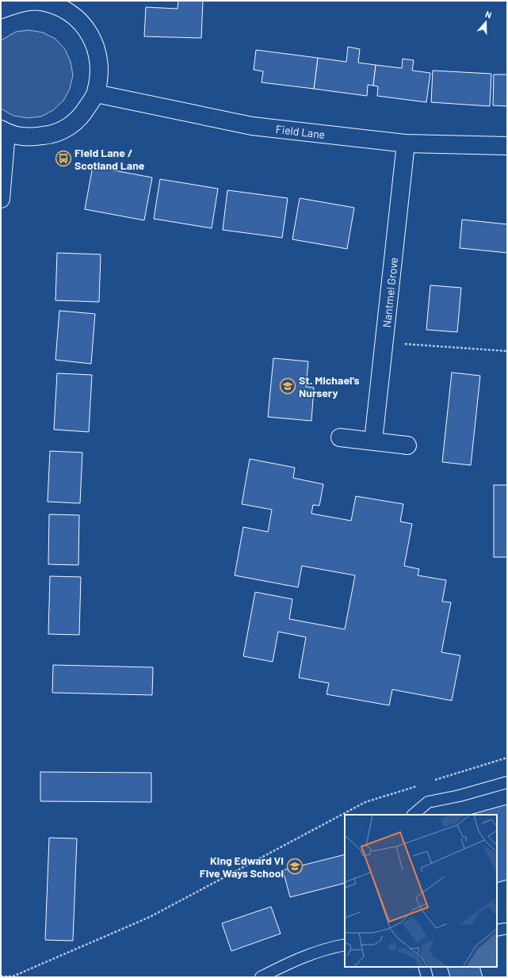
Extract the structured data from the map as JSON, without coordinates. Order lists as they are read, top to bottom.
{
  "streets": {
    "street": ["Field Lane", "Nantmel Grove"]
  },
  "crossings": [
    ["Field Lane", "Nantmel Grove"]
  ],
  "places": {
    "bus stop": ["Field Lane / Scotland Lane"],
    "school or university": ["St. Michael's Nursery", "King Edward VI Five Ways School"]
  },
  "north": "top"
}
